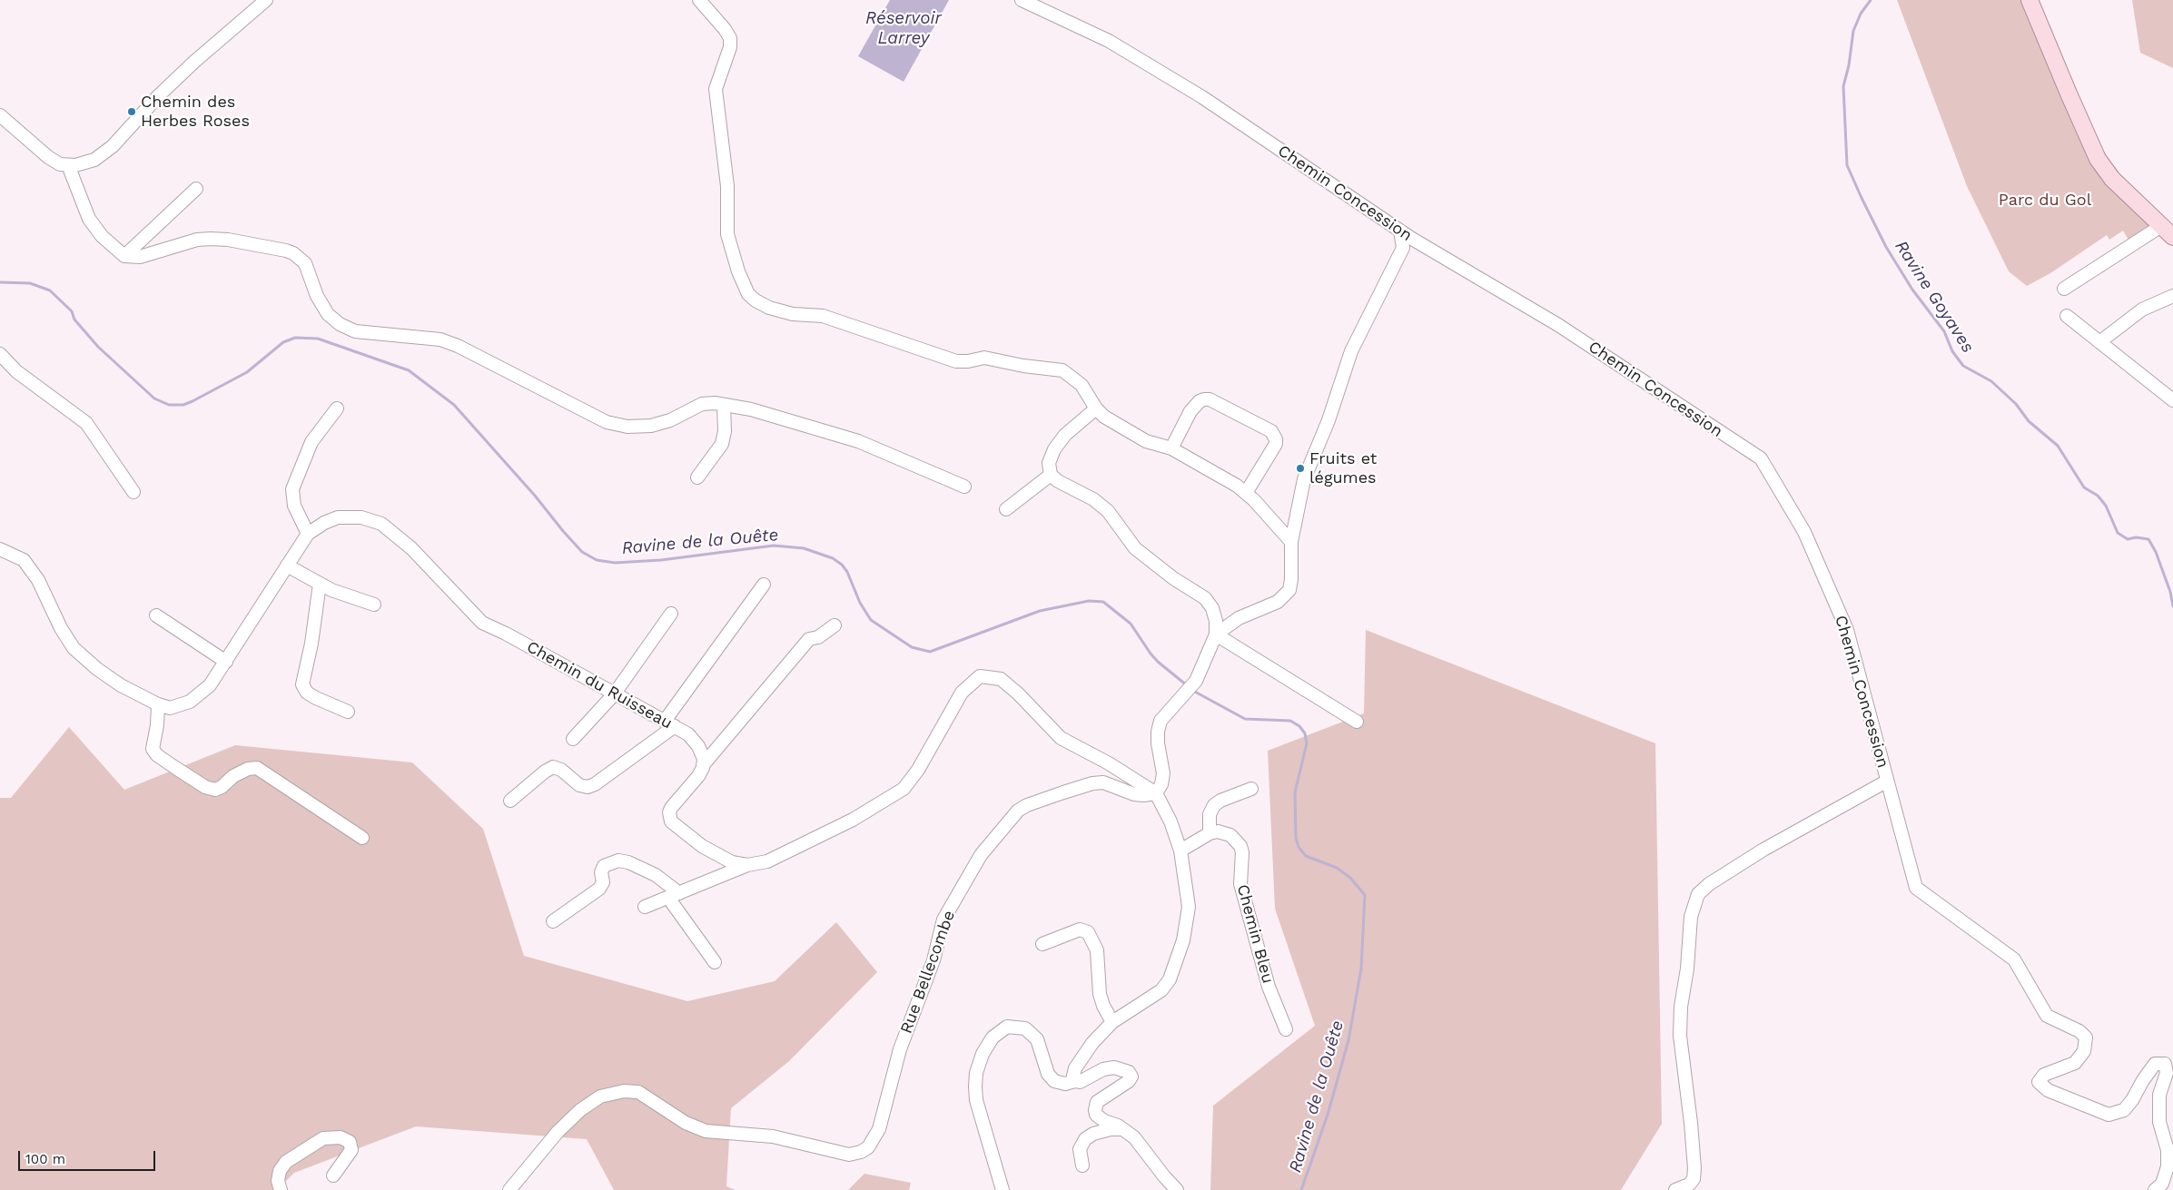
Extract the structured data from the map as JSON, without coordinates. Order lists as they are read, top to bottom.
{
  "streets": {
    "street": [
      "Chemin Concession",
      "Chemin du Ruisseau",
      "Chemin Bleu",
      "Rue Bellecombe"
    ]
  },
  "water": ["Réservoir Larrey", "Ravine Goyaves", "Ravine de la Ouête"],
  "parks": ["Parc du Gol"],
  "places": ["Chemin des Herbes Roses", "Fruits et légumes"],
  "scale_bar": "100 m"
}
